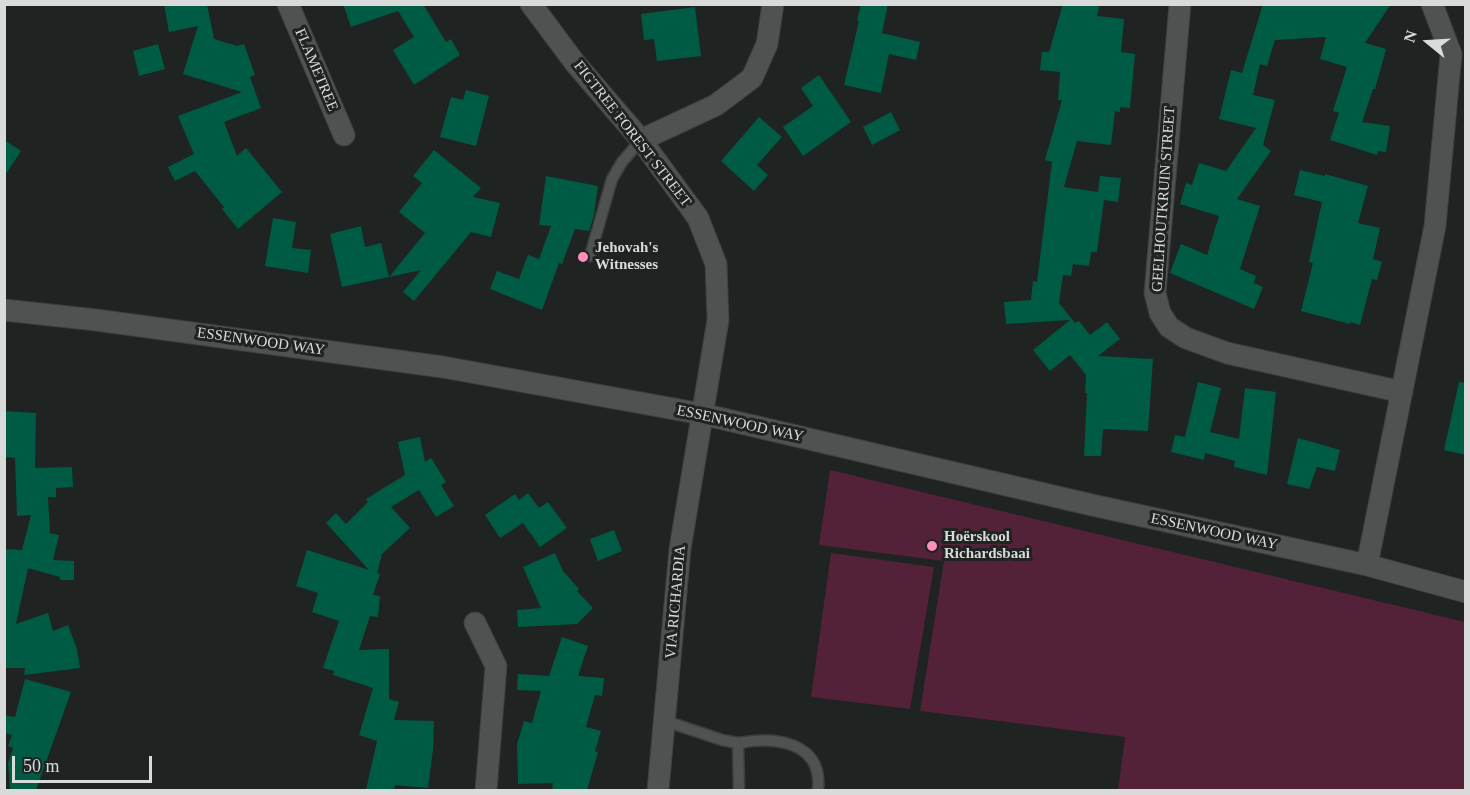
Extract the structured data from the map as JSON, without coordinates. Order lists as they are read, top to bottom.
{
  "streets": {
    "street": [
      "FLAMETREE",
      "FIGTREE FOREST STREET",
      "GEELHOUTKRUIN STREET",
      "ESSENWOOD WAY",
      "VIA RICHARDIA"
    ]
  },
  "crossings": [
    ["FIGTREE FOREST STREET", "ESSENWOOD WAY"],
    ["FIGTREE FOREST STREET", "VIA RICHARDIA"],
    ["ESSENWOOD WAY", "VIA RICHARDIA"]
  ],
  "places": ["Jehovah's Witnesses", "Hoërskool Richardsbaai"],
  "scale_bar": "50 m",
  "north": "left"
}
